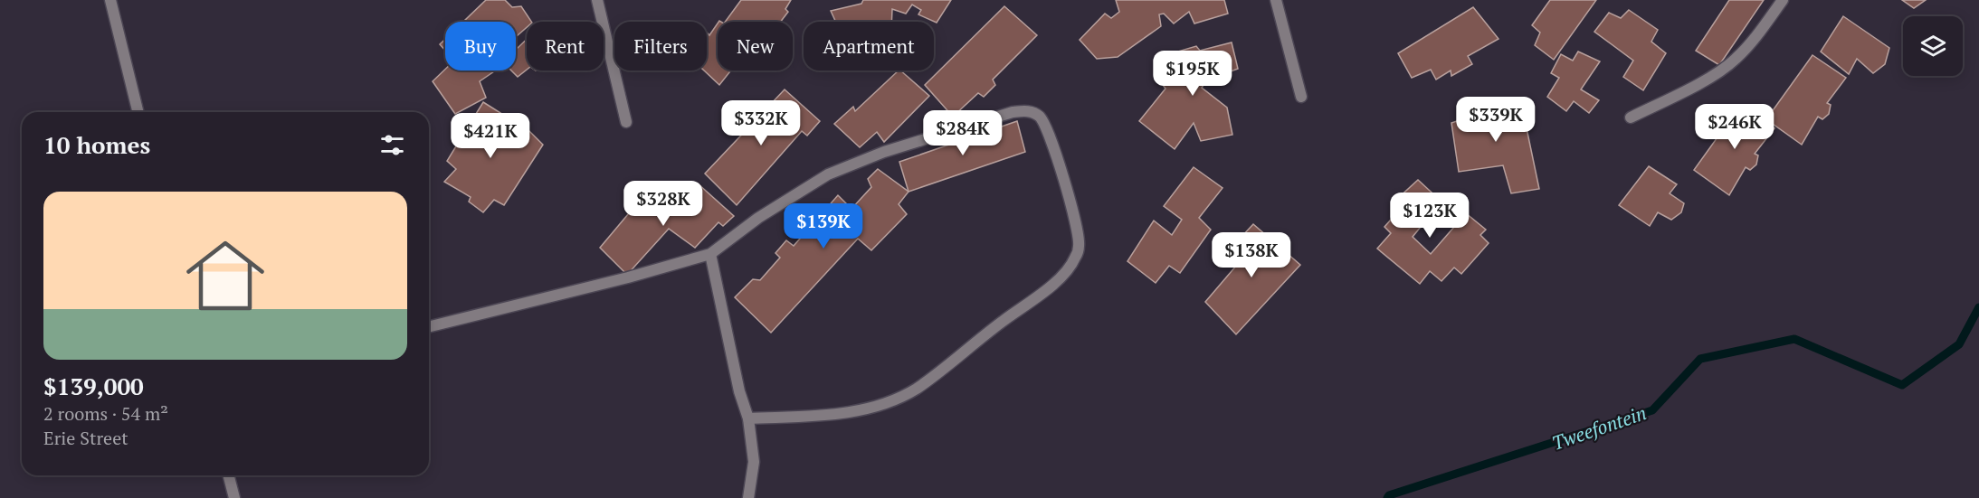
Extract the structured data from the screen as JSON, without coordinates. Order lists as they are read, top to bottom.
{
  "water": ["Tweefontein"],
  "page": {
    "chip": [
      "Buy",
      "Rent",
      "Filters",
      "New",
      "Apartment"
    ],
    "price": [
      "$195K",
      "$339K",
      "$332K",
      "$246K",
      "$284K",
      "$421K",
      "$328K",
      "$123K",
      "$139K",
      "$138K"
    ],
    "heading": "10 homes",
    "list": [
      {
        "name": "$139,000",
        "note": "2 rooms · 54 m² · Erie Street"
      }
    ]
  }
}
